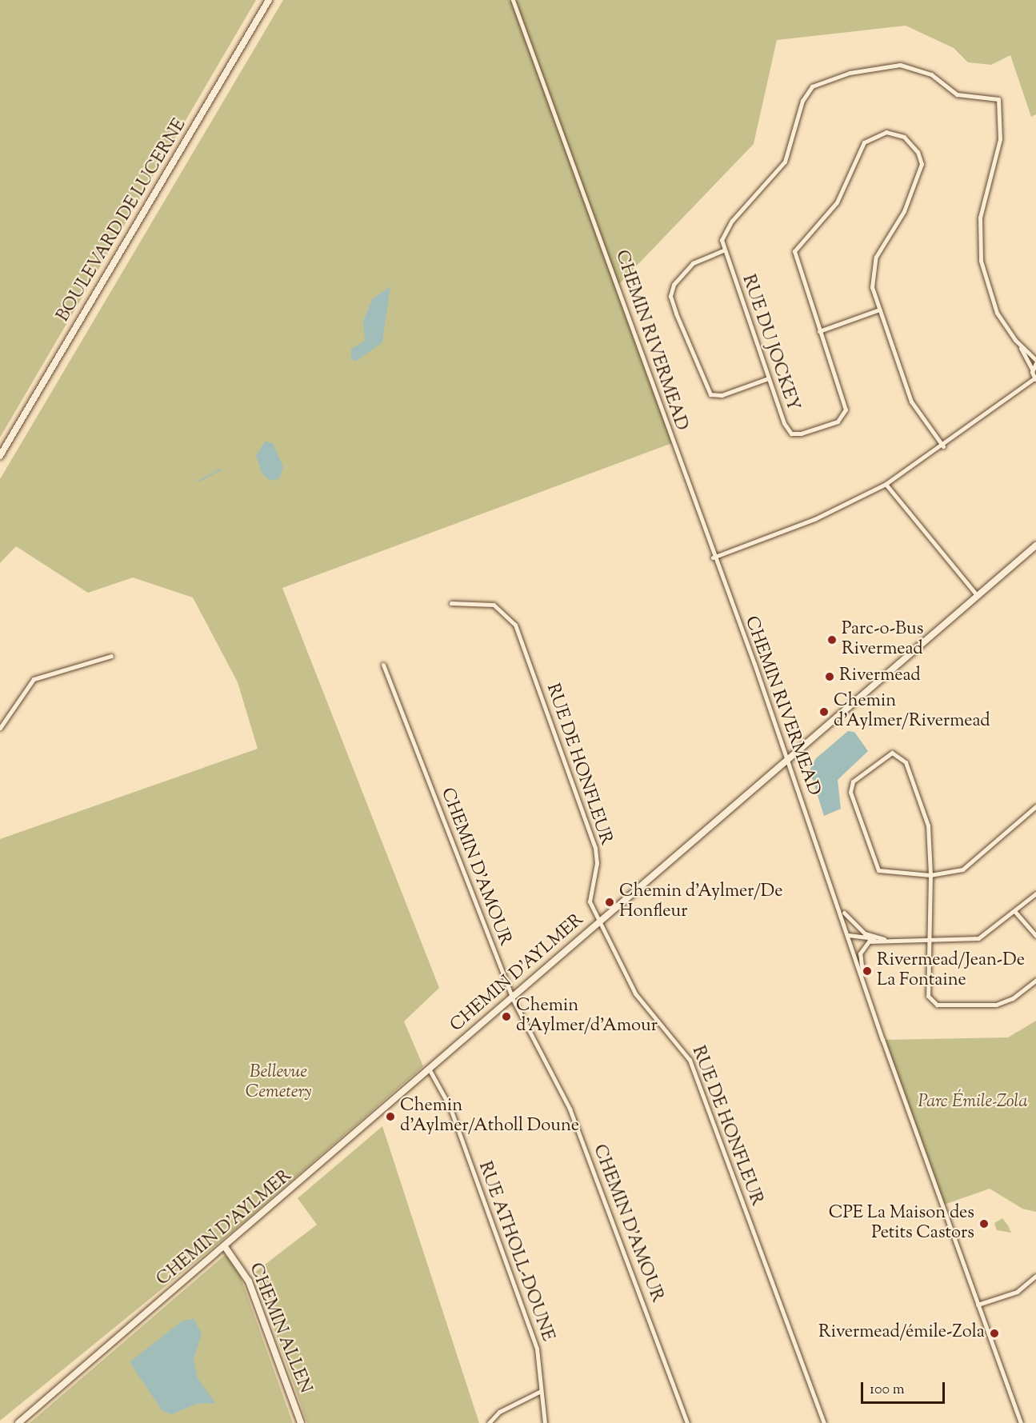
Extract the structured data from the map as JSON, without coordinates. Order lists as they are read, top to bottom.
{
  "streets": {
    "main road": ["BOULEVARD DE LUCERNE", "CHEMIN D'AYLMER", "CHEMIN ALLEN"],
    "street": [
      "CHEMIN RIVERMEAD",
      "RUE DU JOCKEY",
      "RUE DE HONFLEUR",
      "CHEMIN D'AMOUR",
      "RUE ATHOLL-DOUNE"
    ]
  },
  "crossings": [
    ["CHEMIN RIVERMEAD", "CHEMIN D'AYLMER"],
    ["RUE DE HONFLEUR", "CHEMIN D'AYLMER"],
    ["CHEMIN D'AMOUR", "CHEMIN D'AYLMER"],
    ["CHEMIN D'AYLMER", "RUE ATHOLL-DOUNE"],
    ["CHEMIN D'AYLMER", "CHEMIN ALLEN"]
  ],
  "parks": ["Bellevue Cemetery", "Parc Émile-Zola"],
  "places": [
    "Parc-o-Bus Rivermead",
    "Rivermead",
    "Chemin d'Aylmer/Rivermead",
    "Chemin d'Aylmer/De Honfleur",
    "Rivermead/Jean-De La Fontaine",
    "Chemin d'Aylmer/d'Amour",
    "Chemin d'Aylmer/Atholl Doune",
    "CPE La Maison des Petits Castors",
    "Rivermead/émile-Zola"
  ],
  "scale_bar": "100 m"
}
